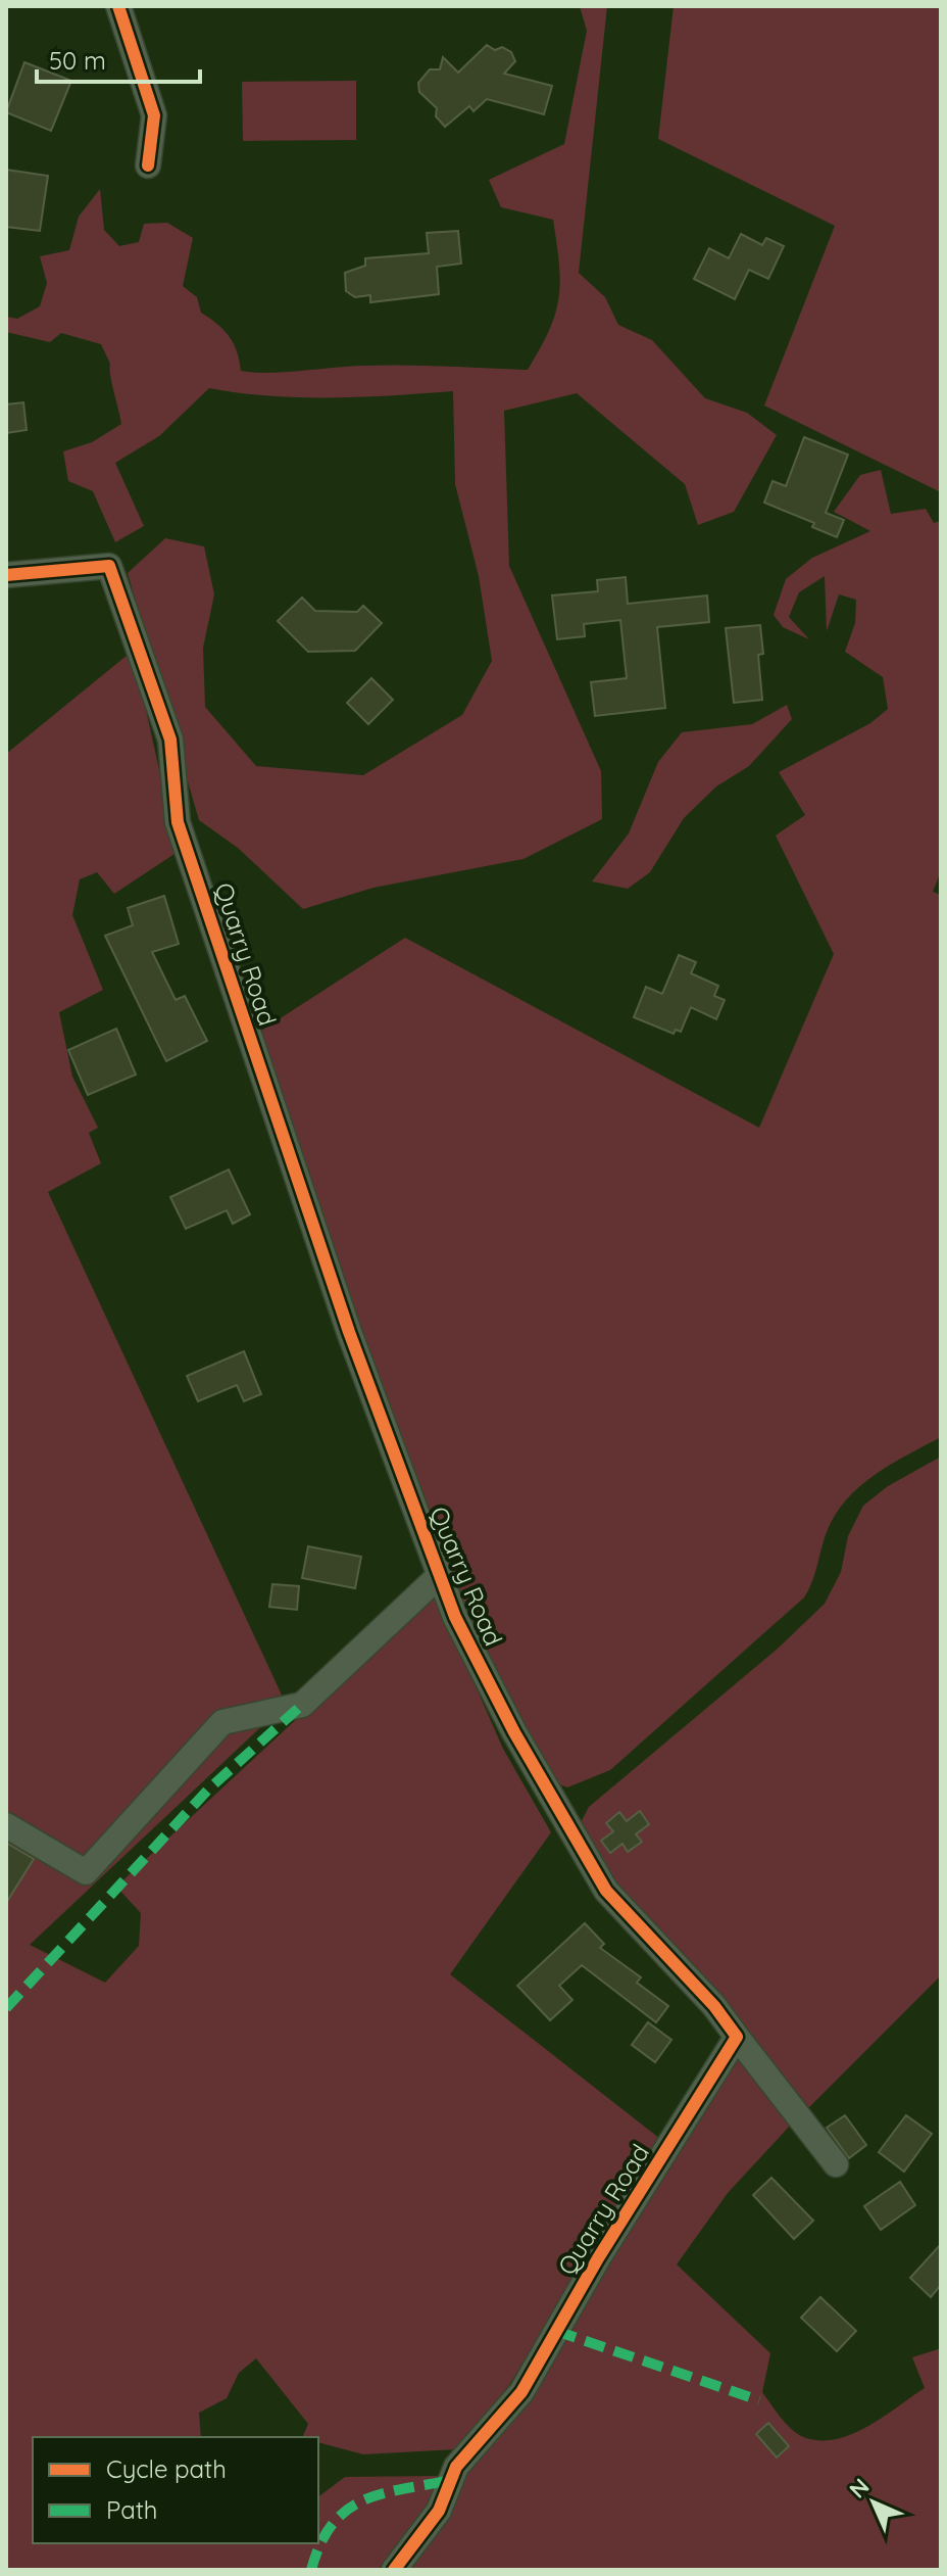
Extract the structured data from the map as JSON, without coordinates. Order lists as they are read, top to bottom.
{
  "streets": {
    "street": ["Quarry Road"]
  },
  "legend": ["Cycle path", "Path"],
  "scale_bar": "50 m",
  "north": "top left"
}
